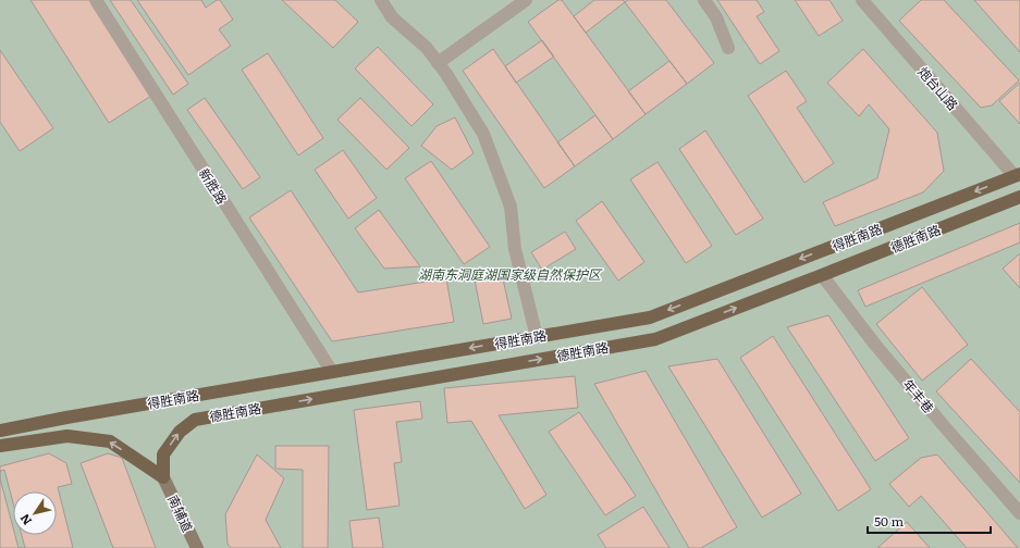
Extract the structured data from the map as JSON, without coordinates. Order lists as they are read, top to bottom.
{
  "streets": {
    "main road": ["得胜南路", "德胜南路", "南辅道"],
    "street": ["炮台山路", "新胜路", "年丰巷"]
  },
  "crossings": [
    ["炮台山路", "得胜南路"],
    ["新胜路", "得胜南路"],
    ["德胜南路", "年丰巷"],
    ["德胜南路", "南辅道"]
  ],
  "one_way": ["得胜南路", "德胜南路"],
  "parks": ["湖南东洞庭湖国家级自然保护区"],
  "scale_bar": "50 m",
  "north": "bottom left"
}
